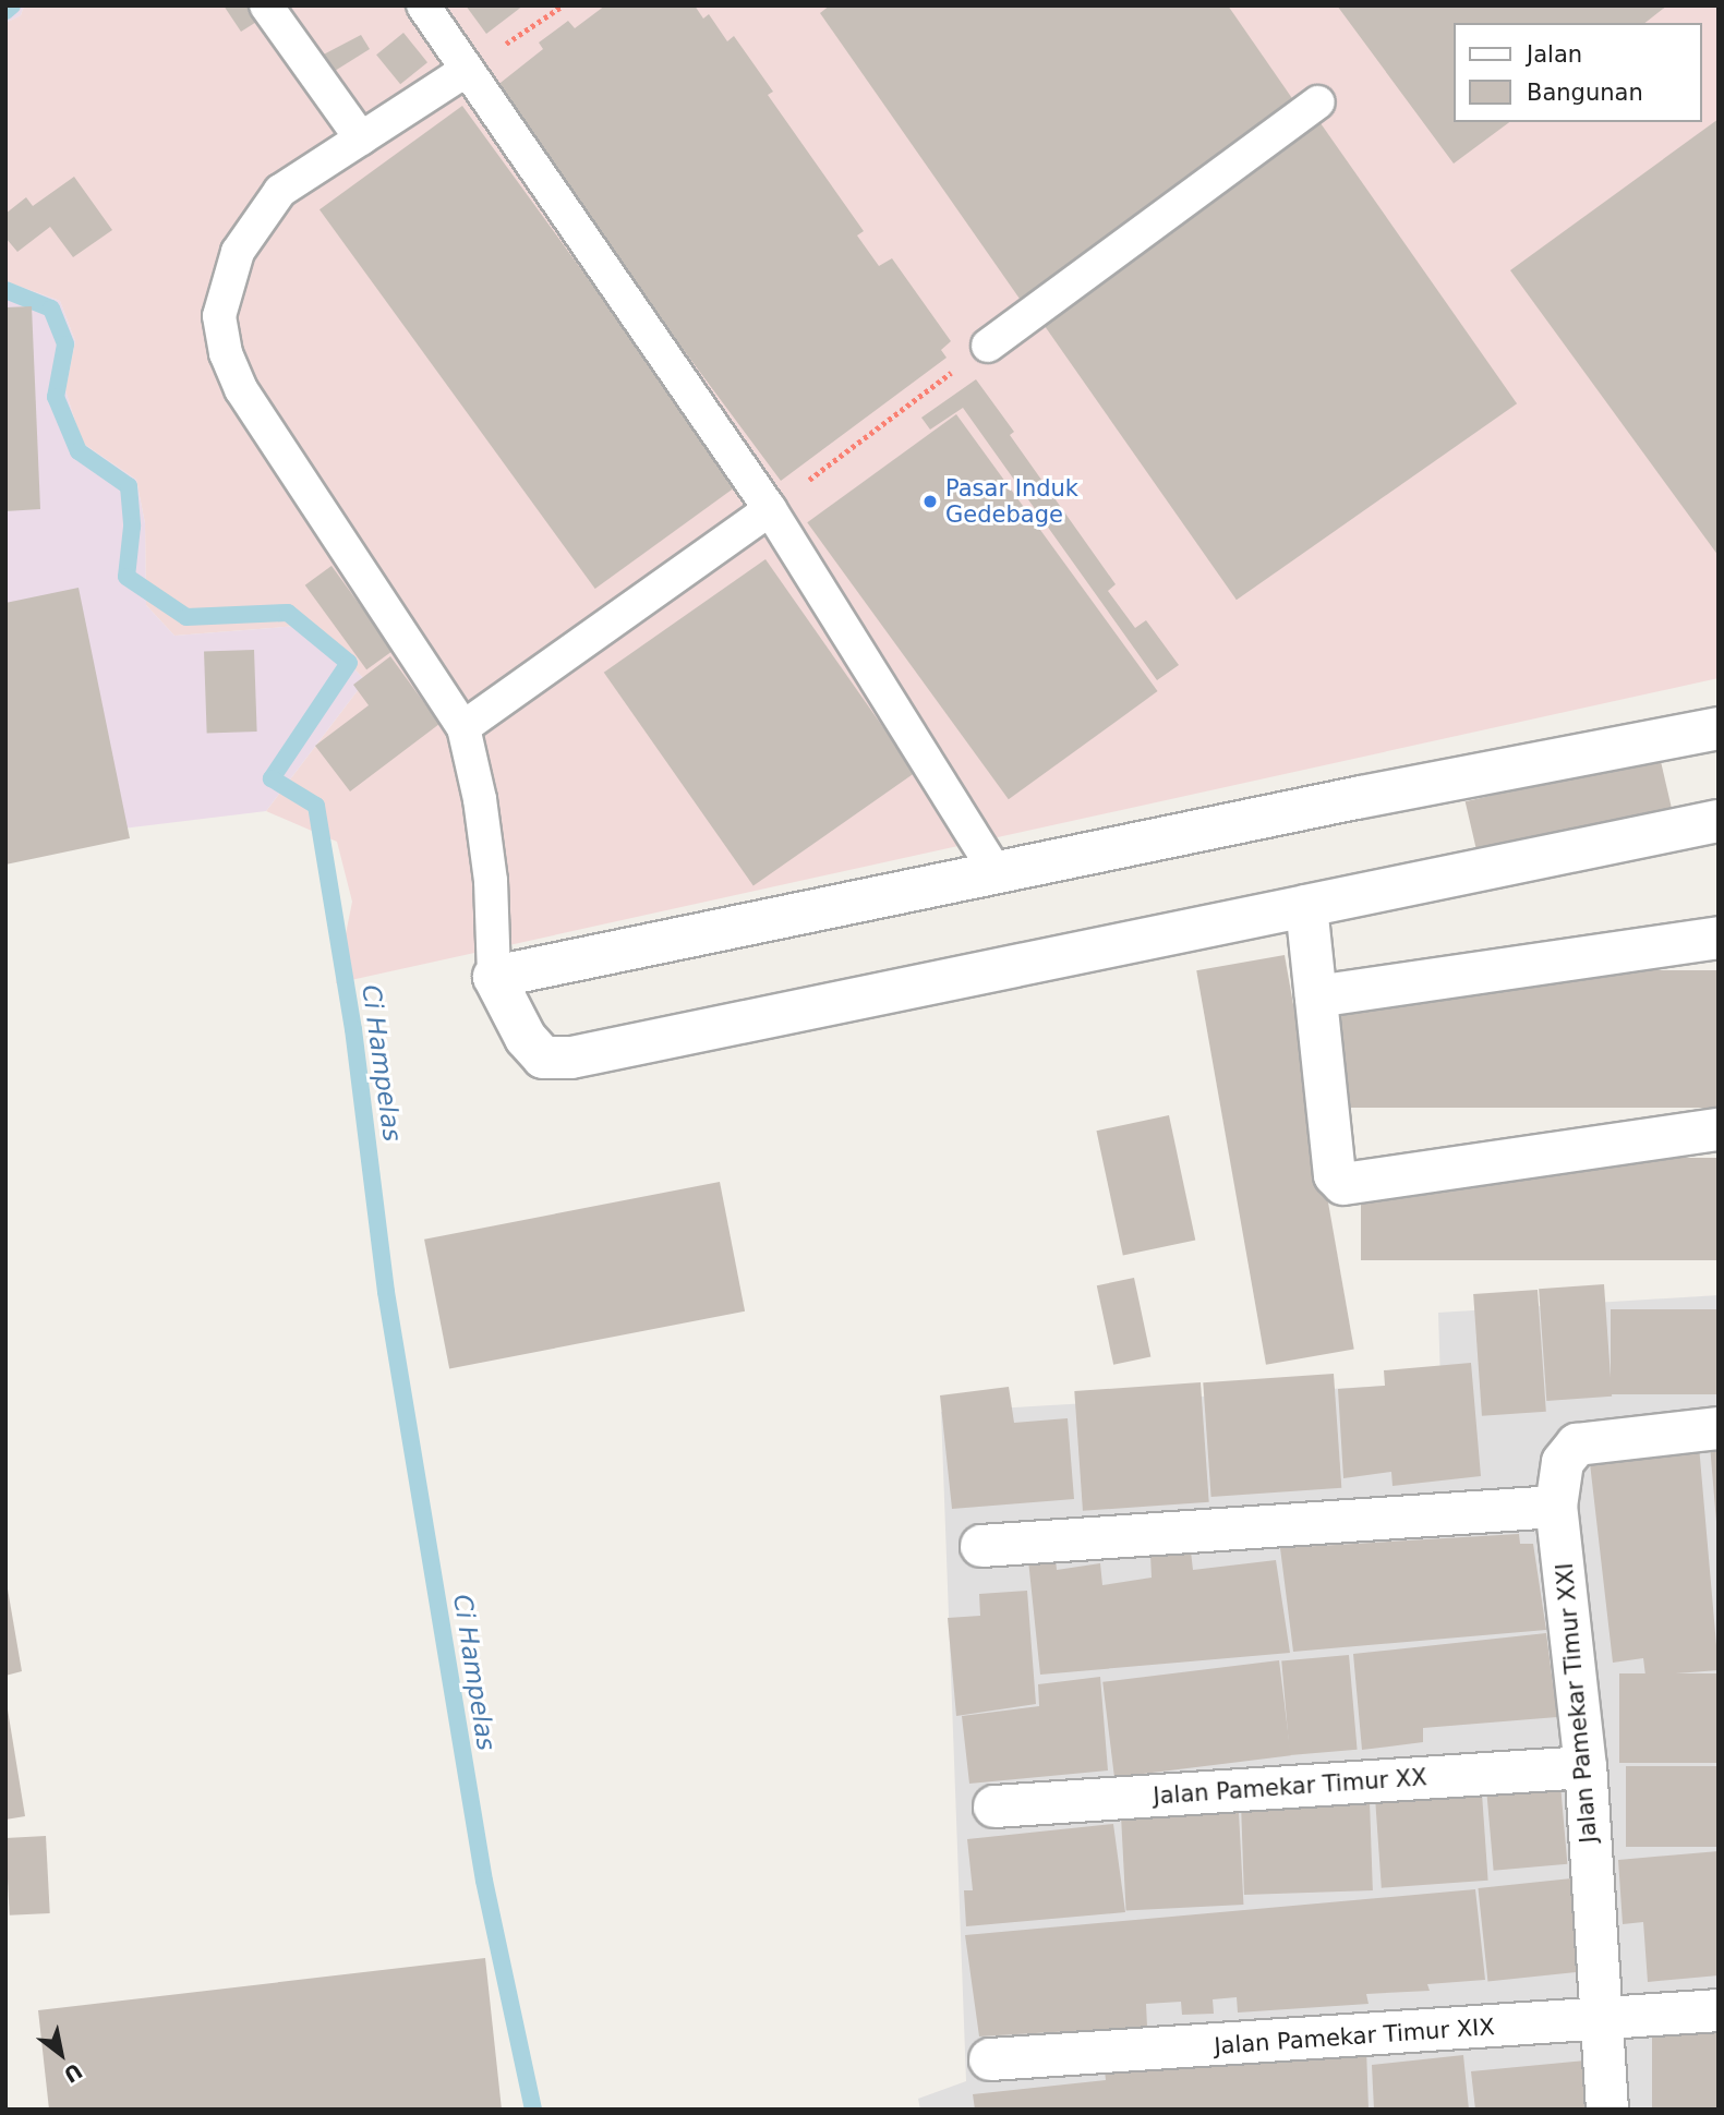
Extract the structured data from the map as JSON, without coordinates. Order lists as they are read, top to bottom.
{
  "streets": {
    "street": ["Jalan Pamekar Timur XXI", "Jalan Pamekar Timur XX", "Jalan Pamekar Timur XIX"]
  },
  "crossings": [
    ["Jalan Pamekar Timur XXI", "Jalan Pamekar Timur XX"],
    ["Jalan Pamekar Timur XXI", "Jalan Pamekar Timur XIX"]
  ],
  "water": ["Ci Hampelas"],
  "places": ["Pasar Induk Gedebage"],
  "legend": ["Jalan", "Bangunan"],
  "north": "bottom right"
}
